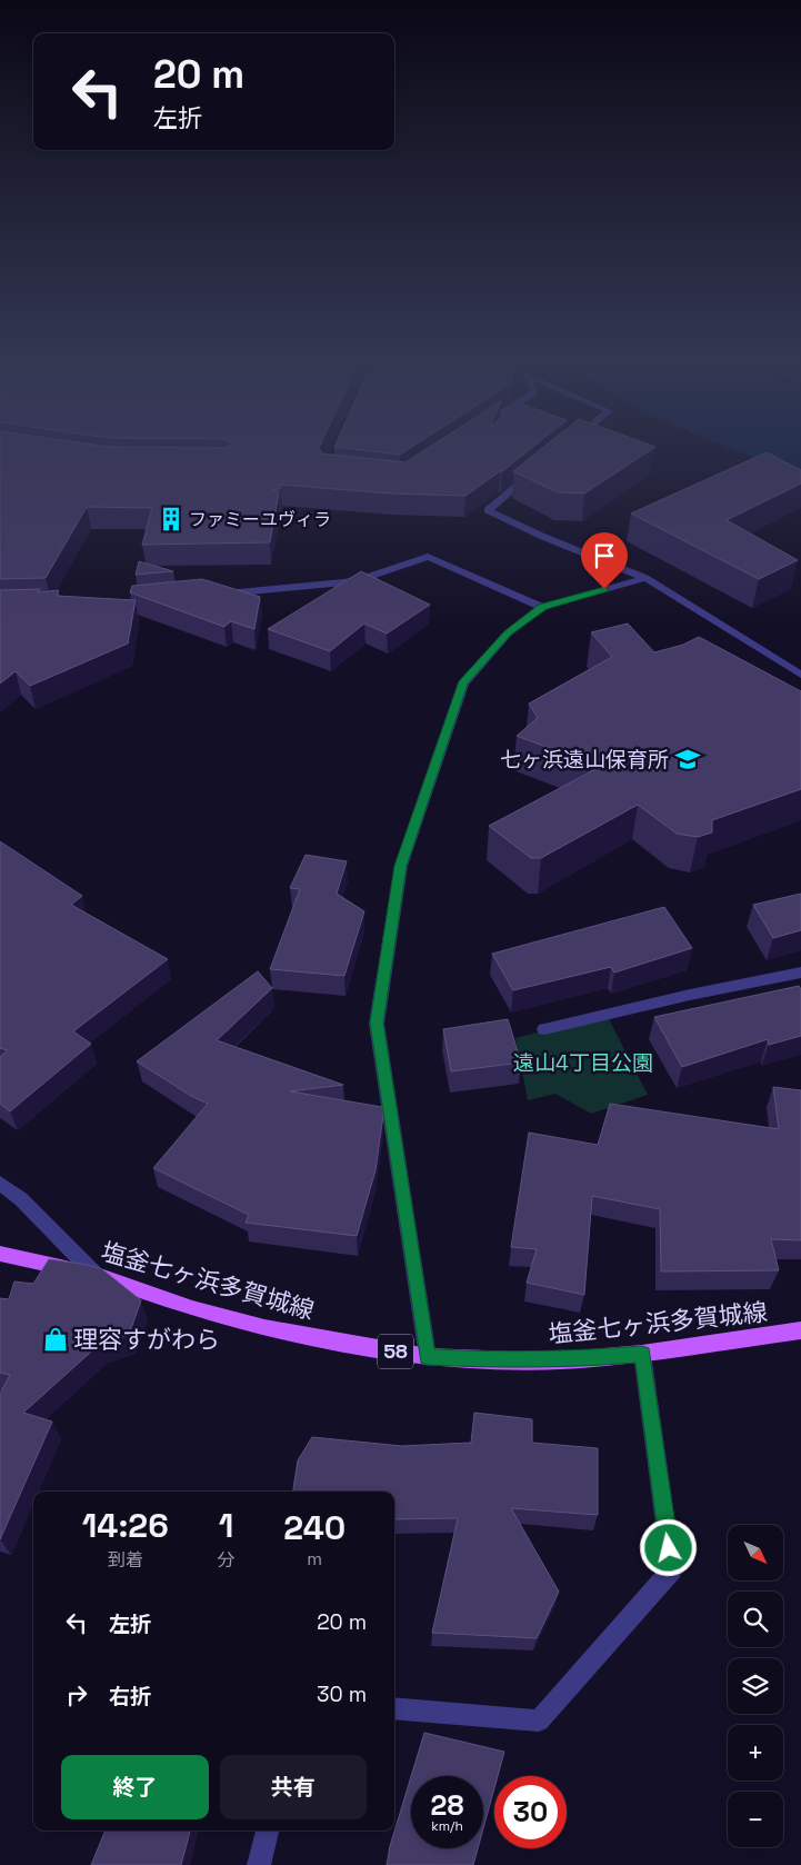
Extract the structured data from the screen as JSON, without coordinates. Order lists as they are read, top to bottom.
{
  "streets": {
    "main road": ["塩釜七ヶ浜多賀城線", "58"]
  },
  "parks": ["遠山4丁目公園"],
  "places": {
    "building": ["ファミーユヴィラ"],
    "school or university": ["七ヶ浜遠山保育所"],
    "shop": ["理容すがわら"]
  },
  "north": "bottom right",
  "page": {
    "turn": ["20 m", "左折"],
    "eta": [
      "14:26",
      "到着",
      "1",
      "分",
      "240",
      "m"
    ],
    "map_buttons": ["+", "−"],
    "list": [
      {
        "name": "左折",
        "value": "20 m"
      },
      {
        "name": "右折",
        "value": "30 m"
      }
    ],
    "buttons": ["終了", "共有"],
    "speed": "28 km/h",
    "limit": "30"
  }
}
